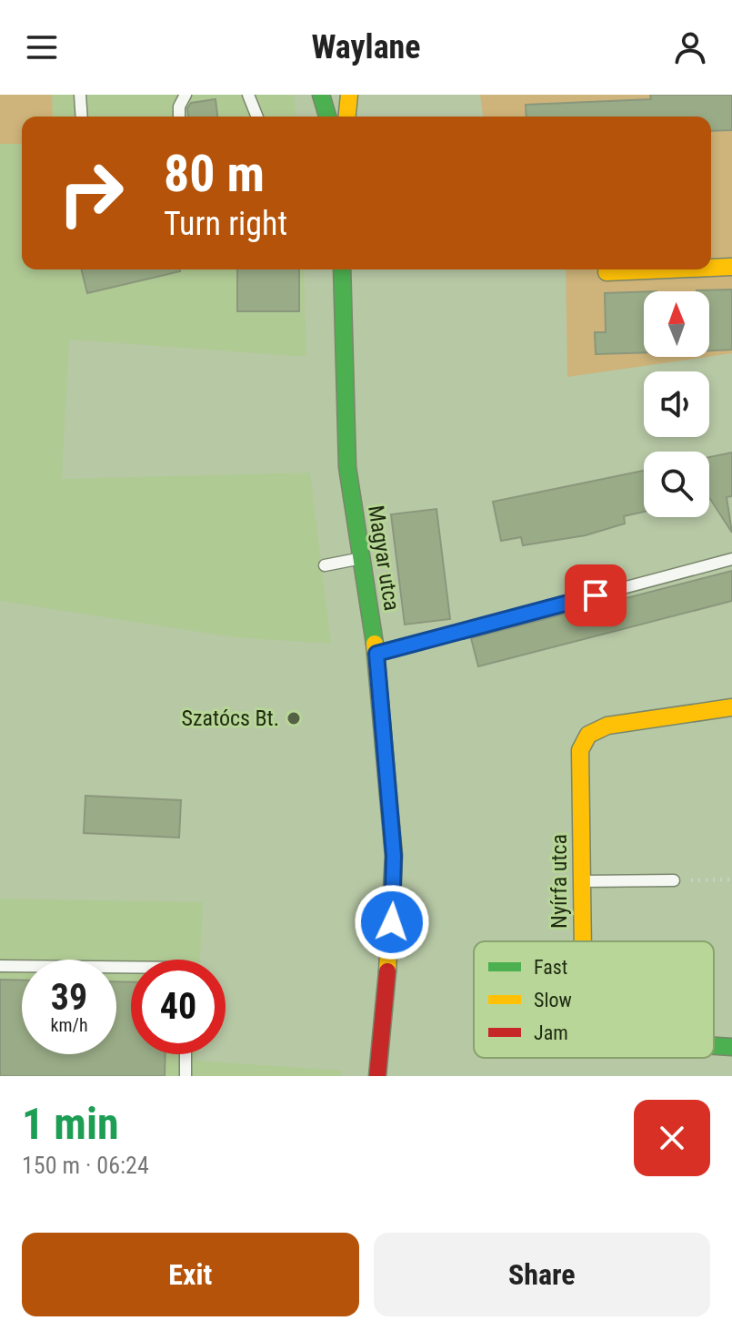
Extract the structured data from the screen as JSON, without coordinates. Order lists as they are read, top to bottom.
{
  "streets": {
    "street": ["Magyar utca", "Nyírfa utca"]
  },
  "places": ["Szatócs Bt."],
  "legend": ["Fast", "Slow", "Jam"],
  "north": "top",
  "page": {
    "header": "Waylane",
    "turn": ["80 m", "Turn right"],
    "speed": "39 km/h",
    "limit": "40",
    "heading": ["1 min", "150 m · 06:24"],
    "buttons": ["Exit", "Share"]
  }
}
